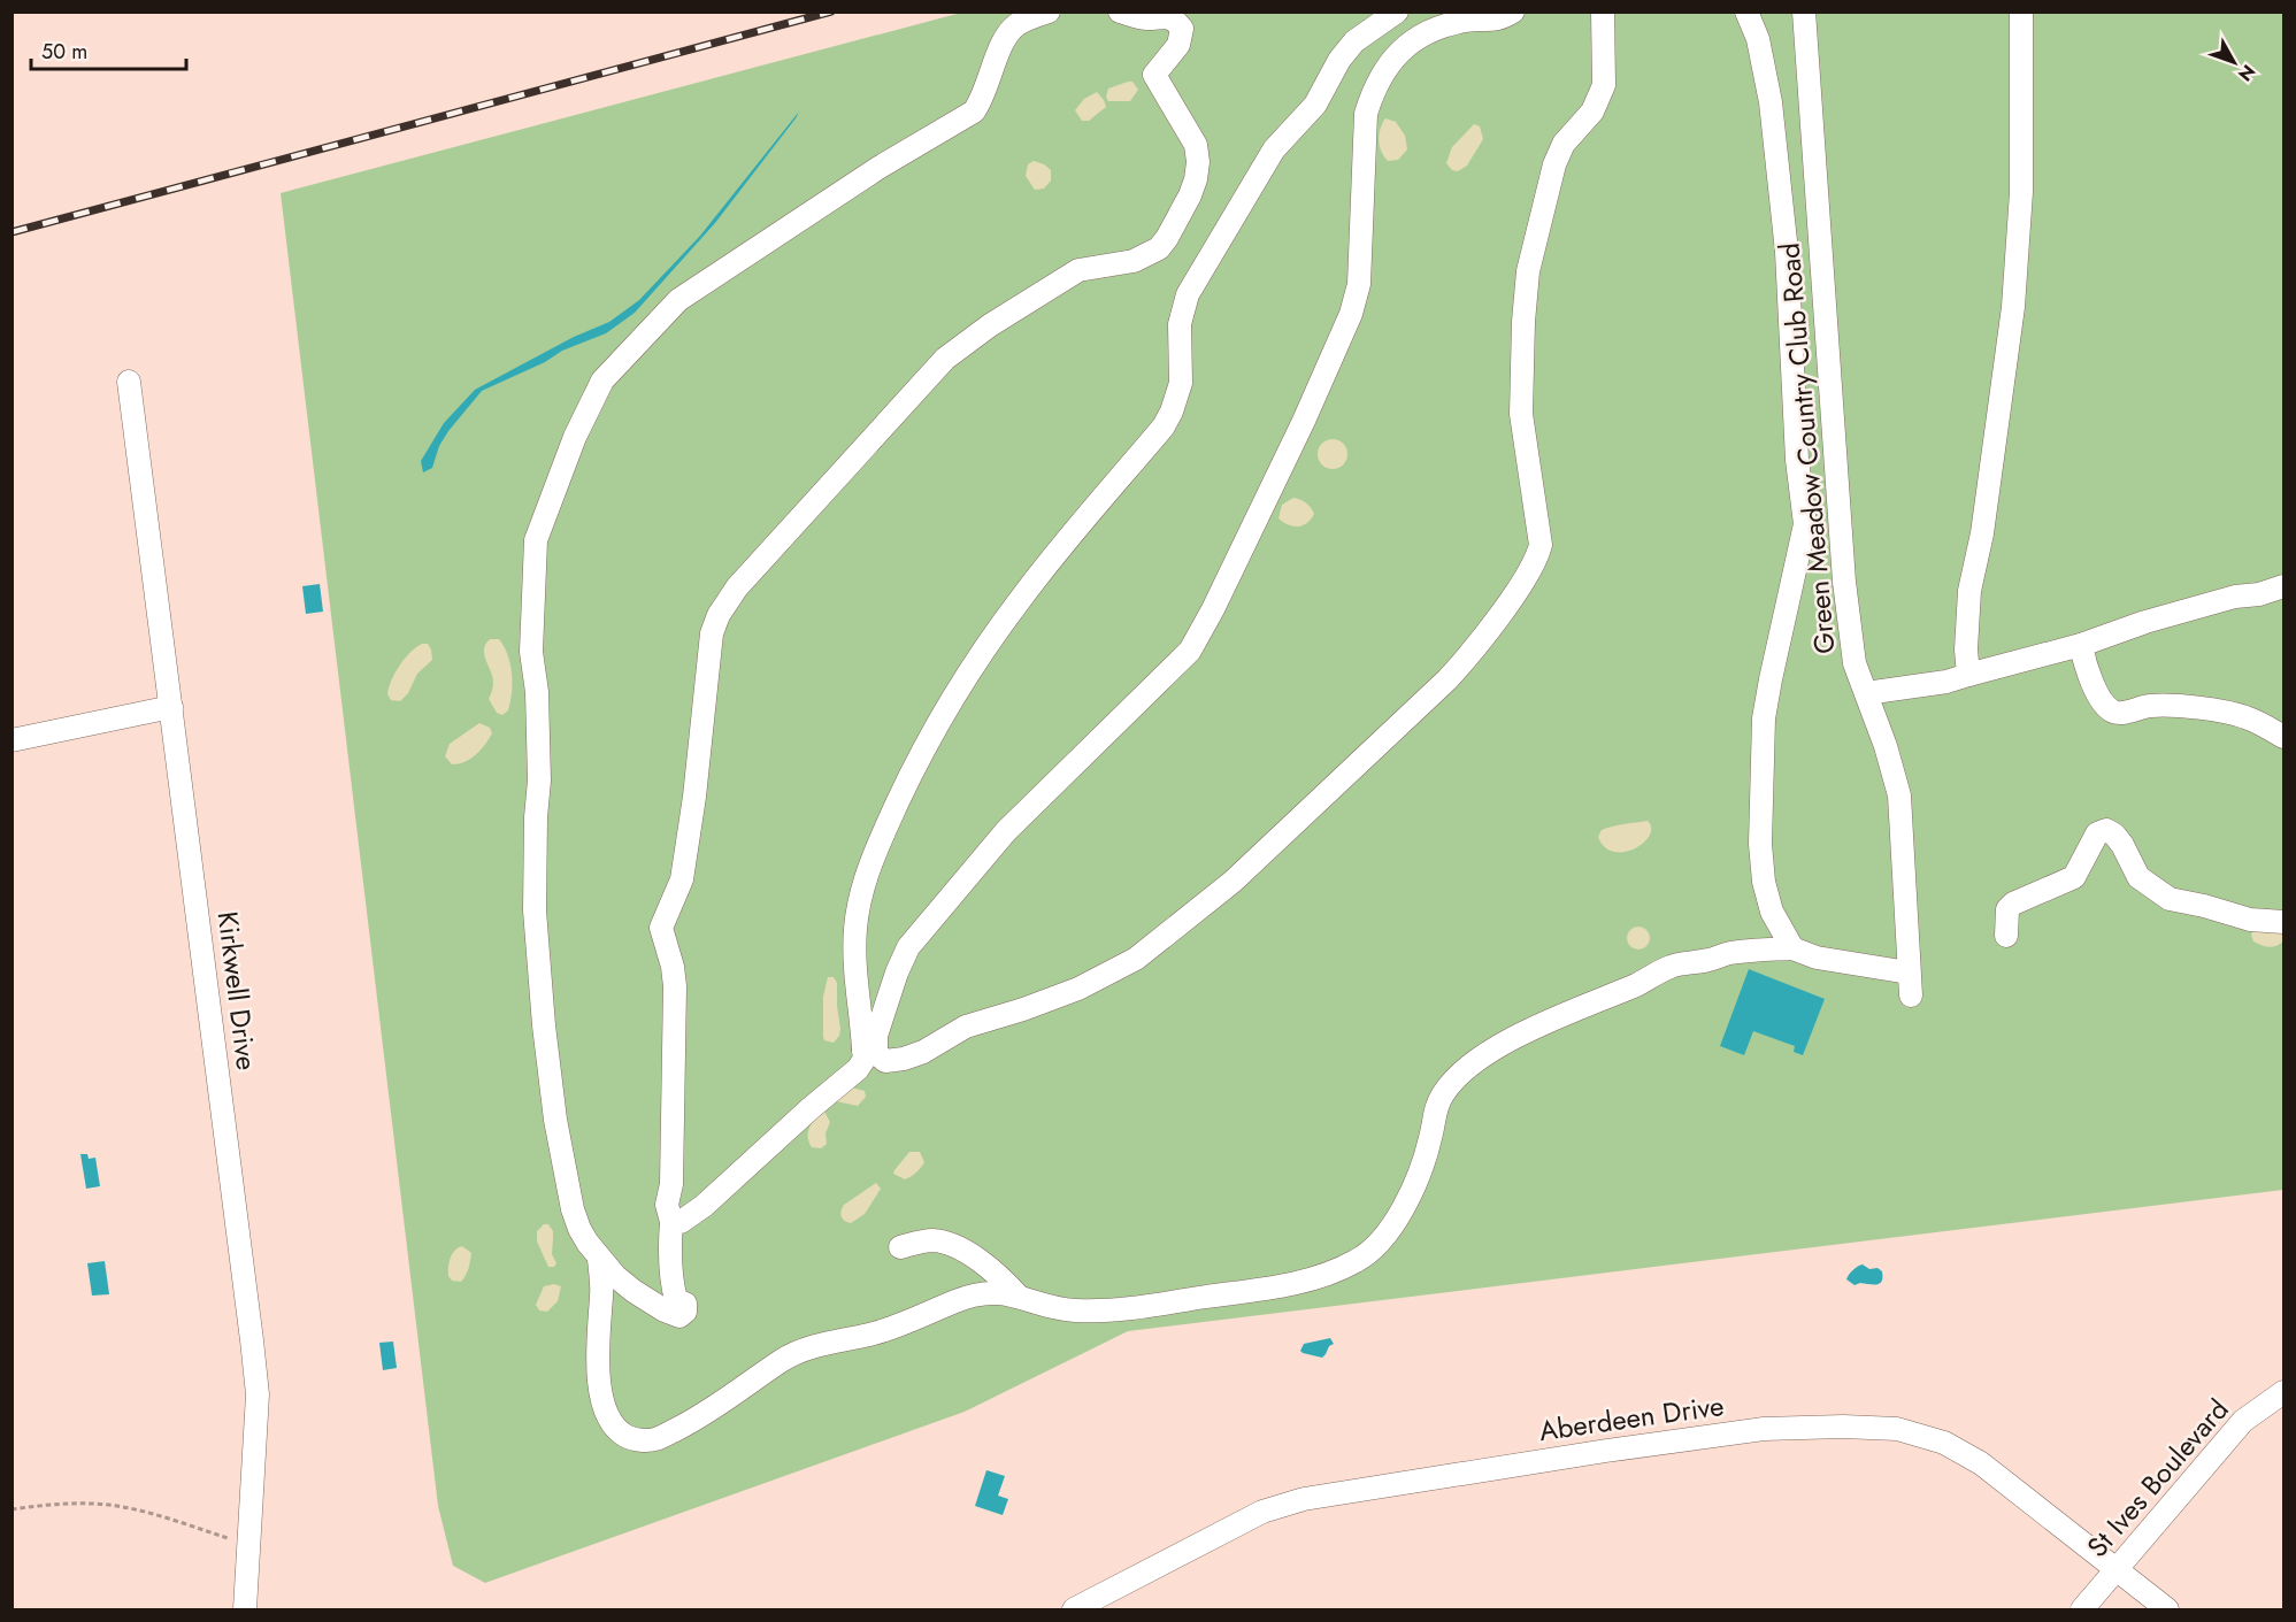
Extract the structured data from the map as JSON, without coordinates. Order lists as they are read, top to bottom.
{
  "streets": {
    "street": [
      "Green Meadow Country Club Road",
      "Kirkwell Drive",
      "Aberdeen Drive",
      "St Ives Boulevard"
    ]
  },
  "crossings": [
    ["Aberdeen Drive", "St Ives Boulevard"]
  ],
  "scale_bar": "50 m",
  "north": "bottom right"
}
